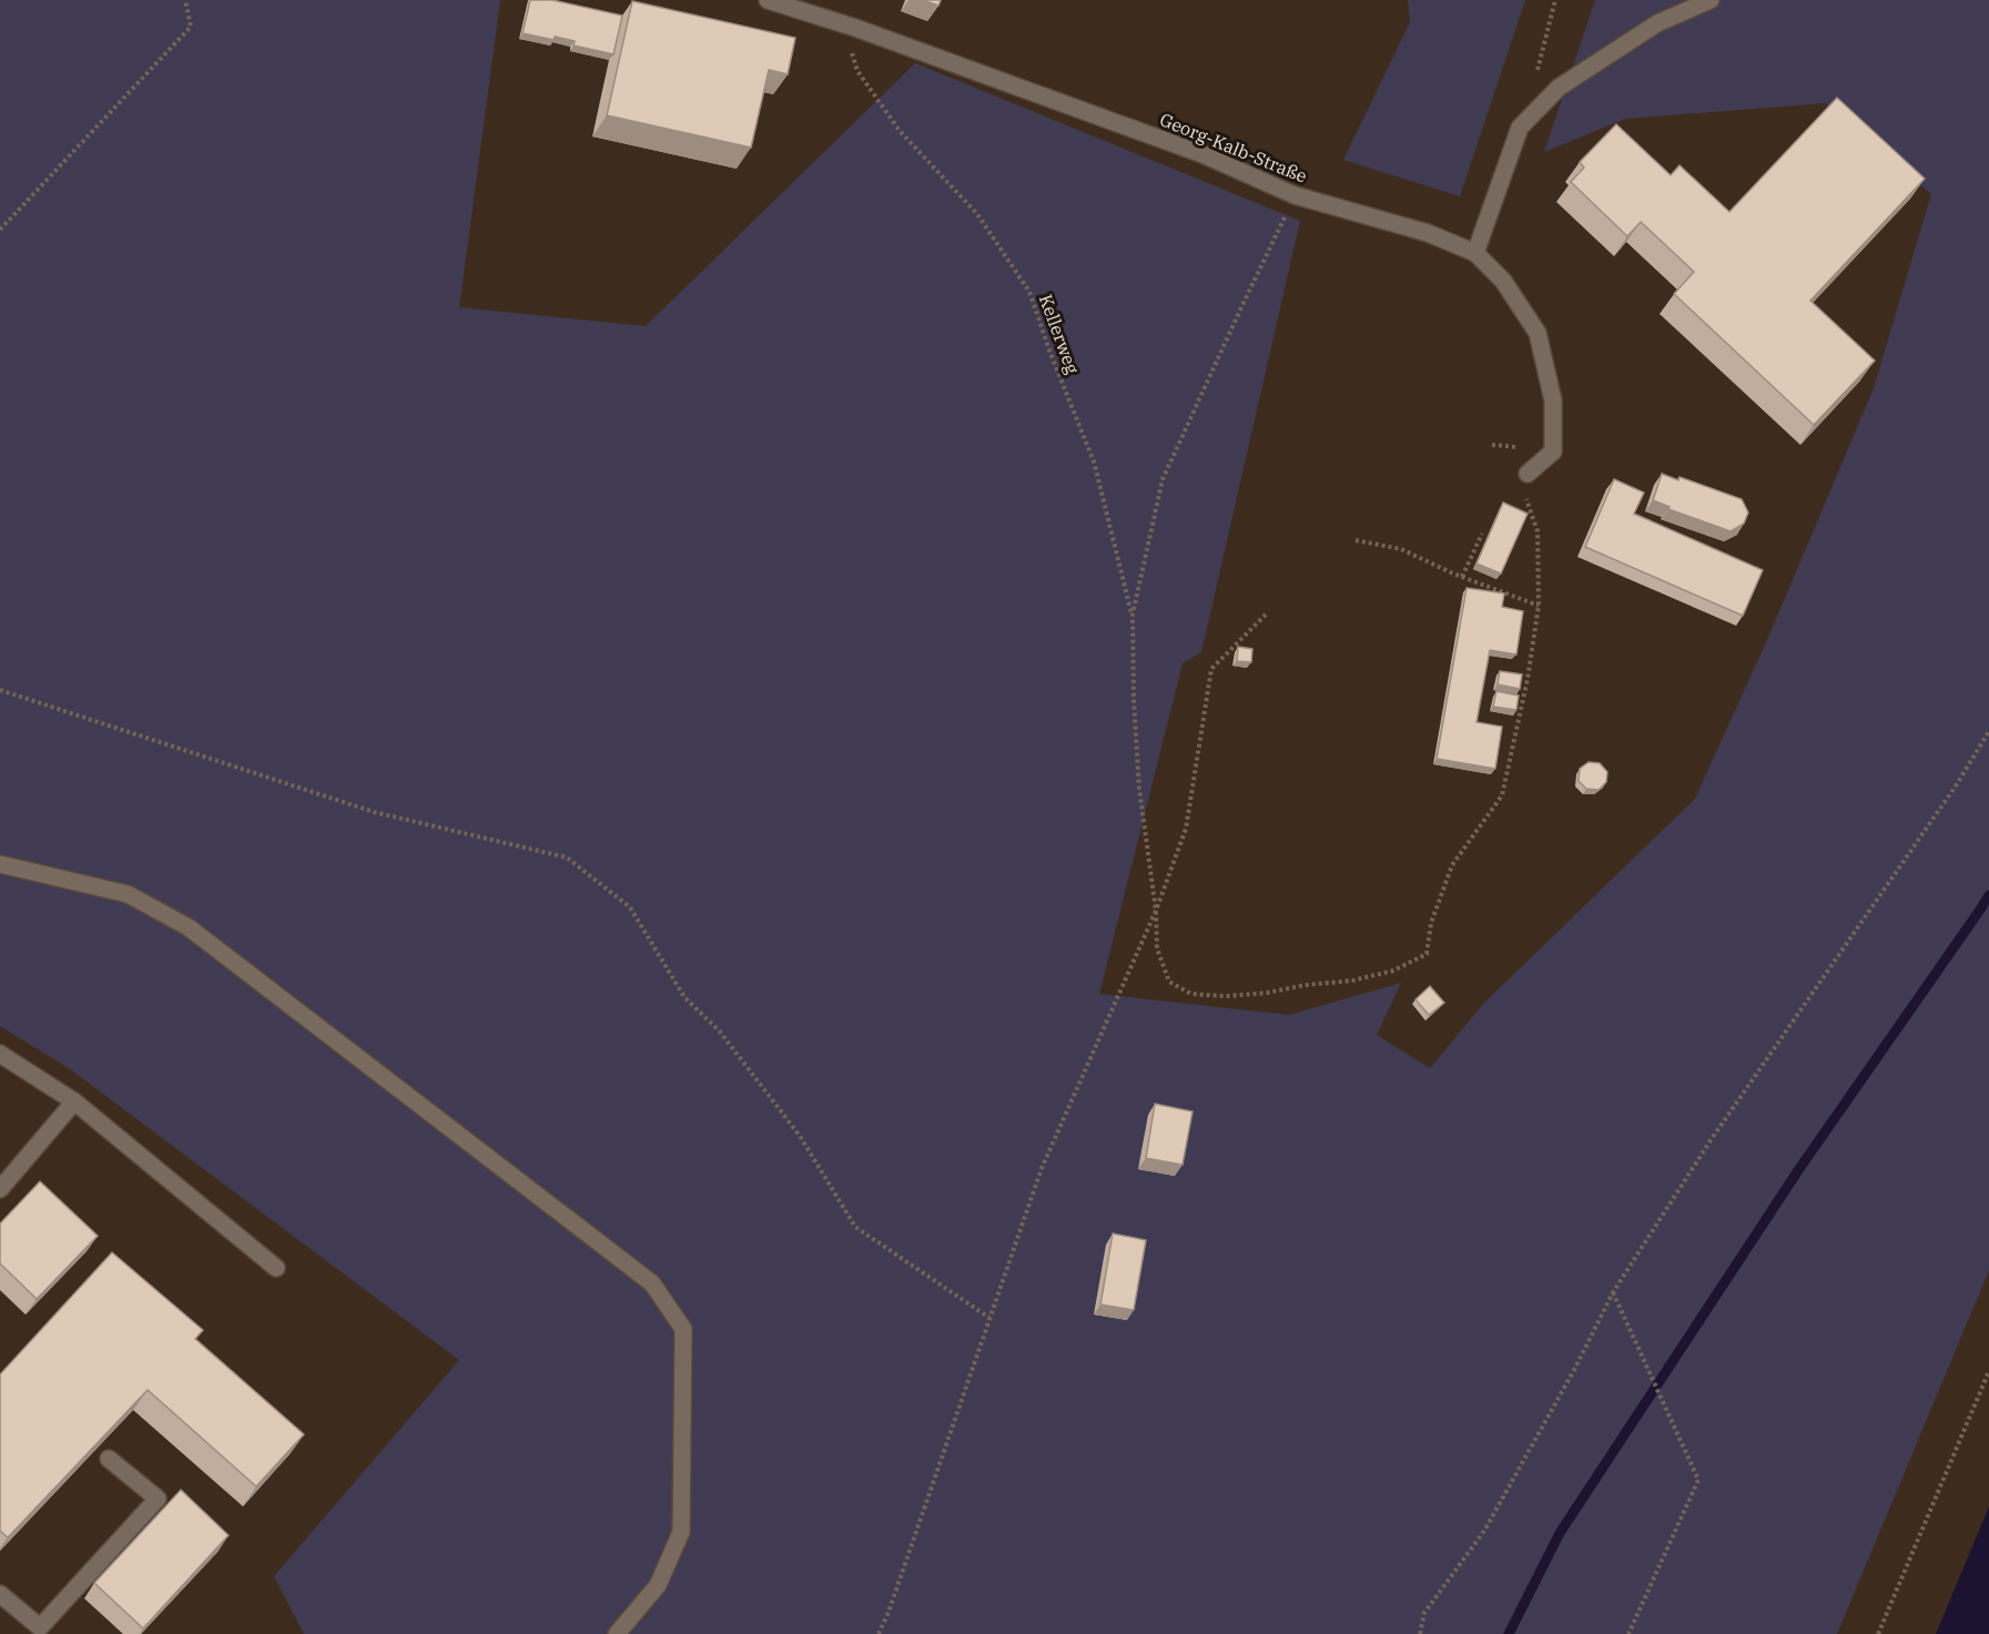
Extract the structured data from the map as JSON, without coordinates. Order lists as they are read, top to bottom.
{
  "streets": {
    "street": ["Georg-Kalb-Straße"],
    "path": ["Kellerweg"]
  }
}
